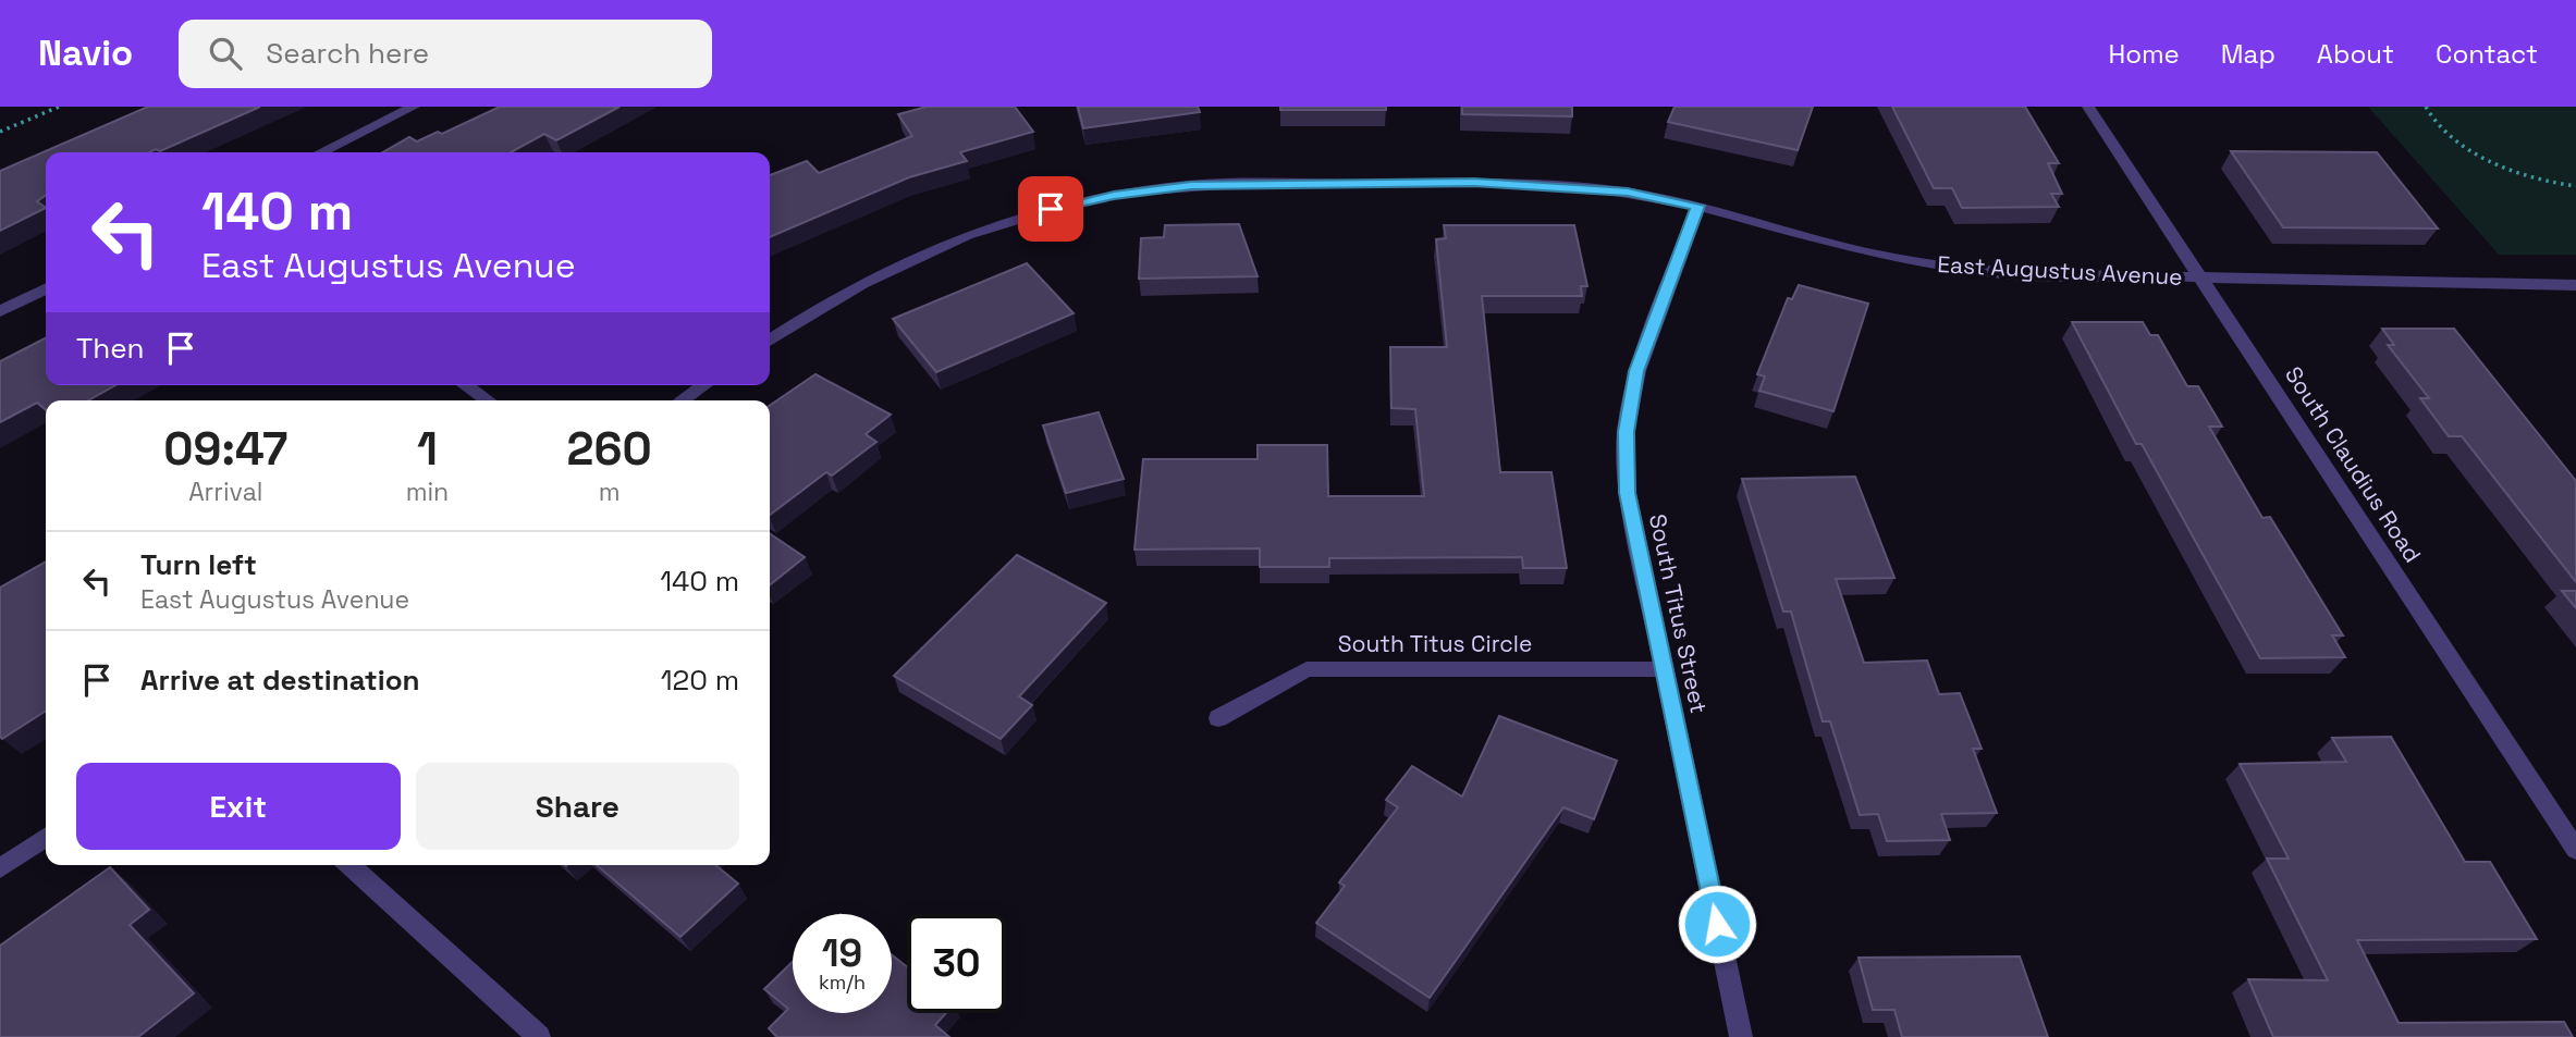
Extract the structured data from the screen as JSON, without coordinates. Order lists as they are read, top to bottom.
{
  "streets": {
    "street": [
      "East Augustus Avenue",
      "South Claudius Road",
      "South Titus Street",
      "South Titus Circle"
    ]
  },
  "crossings": [
    ["East Augustus Avenue", "South Claudius Road"],
    ["East Augustus Avenue", "South Titus Street"],
    ["South Titus Street", "South Titus Circle"]
  ],
  "page": {
    "header": "Navio",
    "search": "Search here",
    "nav": [
      "Home",
      "Map",
      "About",
      "Contact"
    ],
    "turn": ["140 m", "East Augustus Avenue"],
    "then": "Then",
    "eta": [
      "09:47",
      "Arrival",
      "1",
      "min",
      "260",
      "m"
    ],
    "list": [
      {
        "name": "Turn left",
        "note": "East Augustus Avenue",
        "value": "140 m"
      },
      {
        "name": "Arrive at destination",
        "value": "120 m"
      }
    ],
    "buttons": ["Exit", "Share"],
    "speed": "19 km/h",
    "limit": "30"
  }
}
